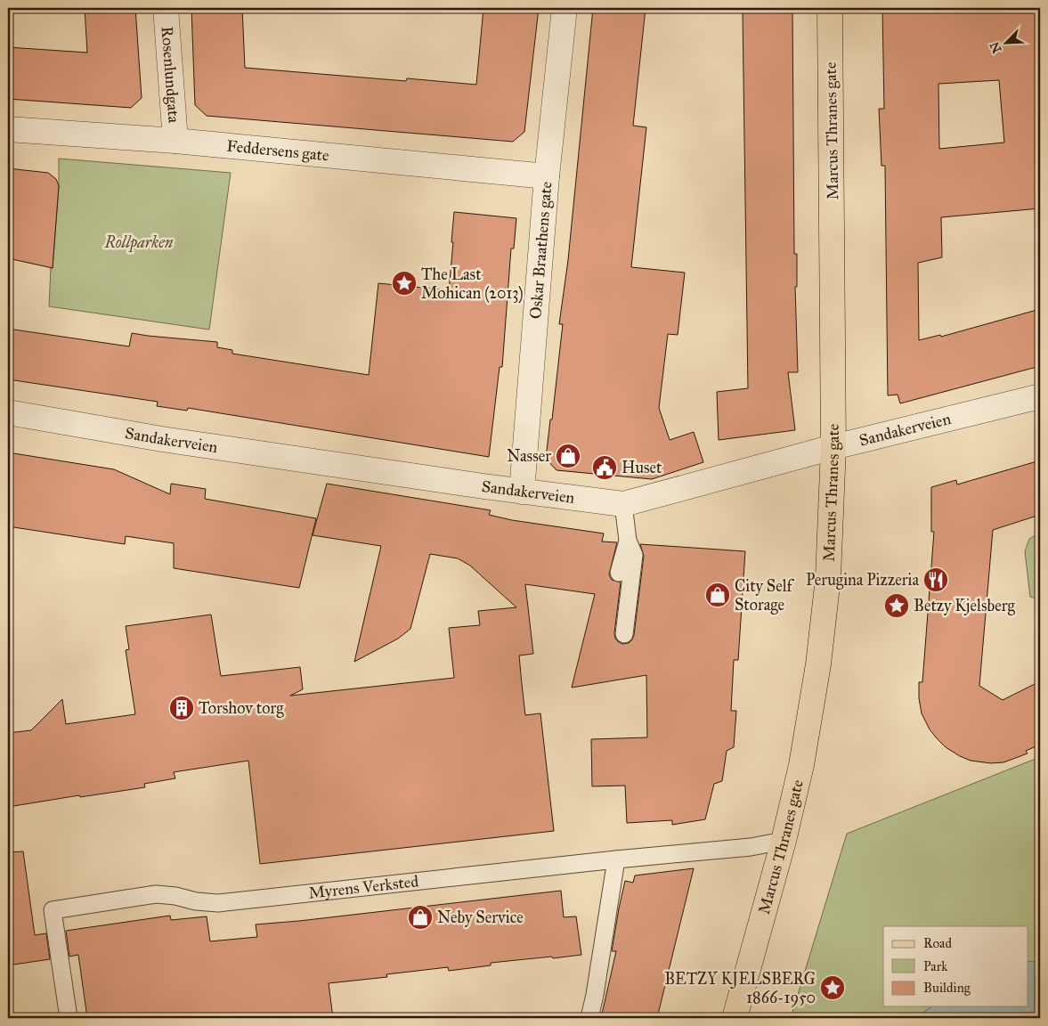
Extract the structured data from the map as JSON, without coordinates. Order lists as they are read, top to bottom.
{
  "streets": {
    "main road": ["Marcus Thranes gate"],
    "street": [
      "Rosenlundgata",
      "Feddersens gate",
      "Oskar Braathens gate",
      "Sandakerveien"
    ],
    "lane": ["Myrens Verksted"]
  },
  "crossings": [
    ["Rosenlundgata", "Feddersens gate"],
    ["Marcus Thranes gate", "Sandakerveien"],
    ["Marcus Thranes gate", "Myrens Verksted"],
    ["Feddersens gate", "Oskar Braathens gate"],
    ["Oskar Braathens gate", "Sandakerveien"]
  ],
  "parks": ["Rollparken"],
  "places": {
    "place": ["The Last Mohican (2013)", "Betzy Kjelsberg", "BETZY KJELSBERG 1866-1950"],
    "shop": ["Nasser", "City Self Storage", "Neby Service"],
    "public building": ["Huset"],
    "restaurant": ["Perugina Pizzeria"],
    "building": ["Torshov torg"]
  },
  "legend": ["Road", "Park", "Building"],
  "north": "bottom left"
}
